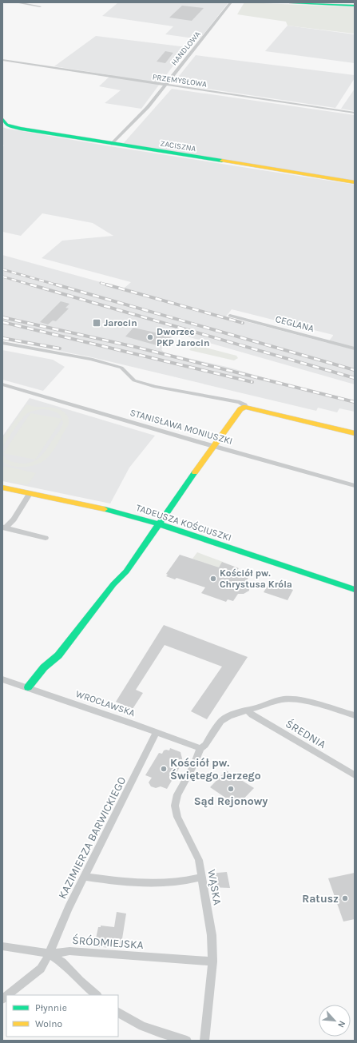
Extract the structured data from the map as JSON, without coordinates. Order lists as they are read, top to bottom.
{
  "streets": {
    "street": [
      "HANDLOWA",
      "PRZEMYSŁOWA",
      "ZACISZNA",
      "CEGLANA",
      "STANISŁAWA MONIUSZKI",
      "TADEUSZA KOŚCIUSZKI",
      "WROCŁAWSKA",
      "ŚREDNIA",
      "KAZIMIERZA BARWICKIEGO",
      "WĄSKA",
      "ŚRÓDMIEJSKA"
    ]
  },
  "crossings": [
    ["HANDLOWA", "PRZEMYSŁOWA"],
    ["HANDLOWA", "ZACISZNA"],
    ["WROCŁAWSKA", "KAZIMIERZA BARWICKIEGO"],
    ["WROCŁAWSKA", "WĄSKA"],
    ["ŚREDNIA", "WĄSKA"],
    ["KAZIMIERZA BARWICKIEGO", "ŚRÓDMIEJSKA"],
    ["WĄSKA", "ŚRÓDMIEJSKA"]
  ],
  "places": {
    "transit": ["Jarocin"],
    "other": [
      "Dworzec PKP Jarocin",
      "Kościół pw. Chrystusa Króla",
      "Kościół pw. Świętego Jerzego",
      "Sąd Rejonowy",
      "Ratusz"
    ]
  },
  "legend": ["Płynnie", "Wolno"],
  "north": "bottom right"
}
